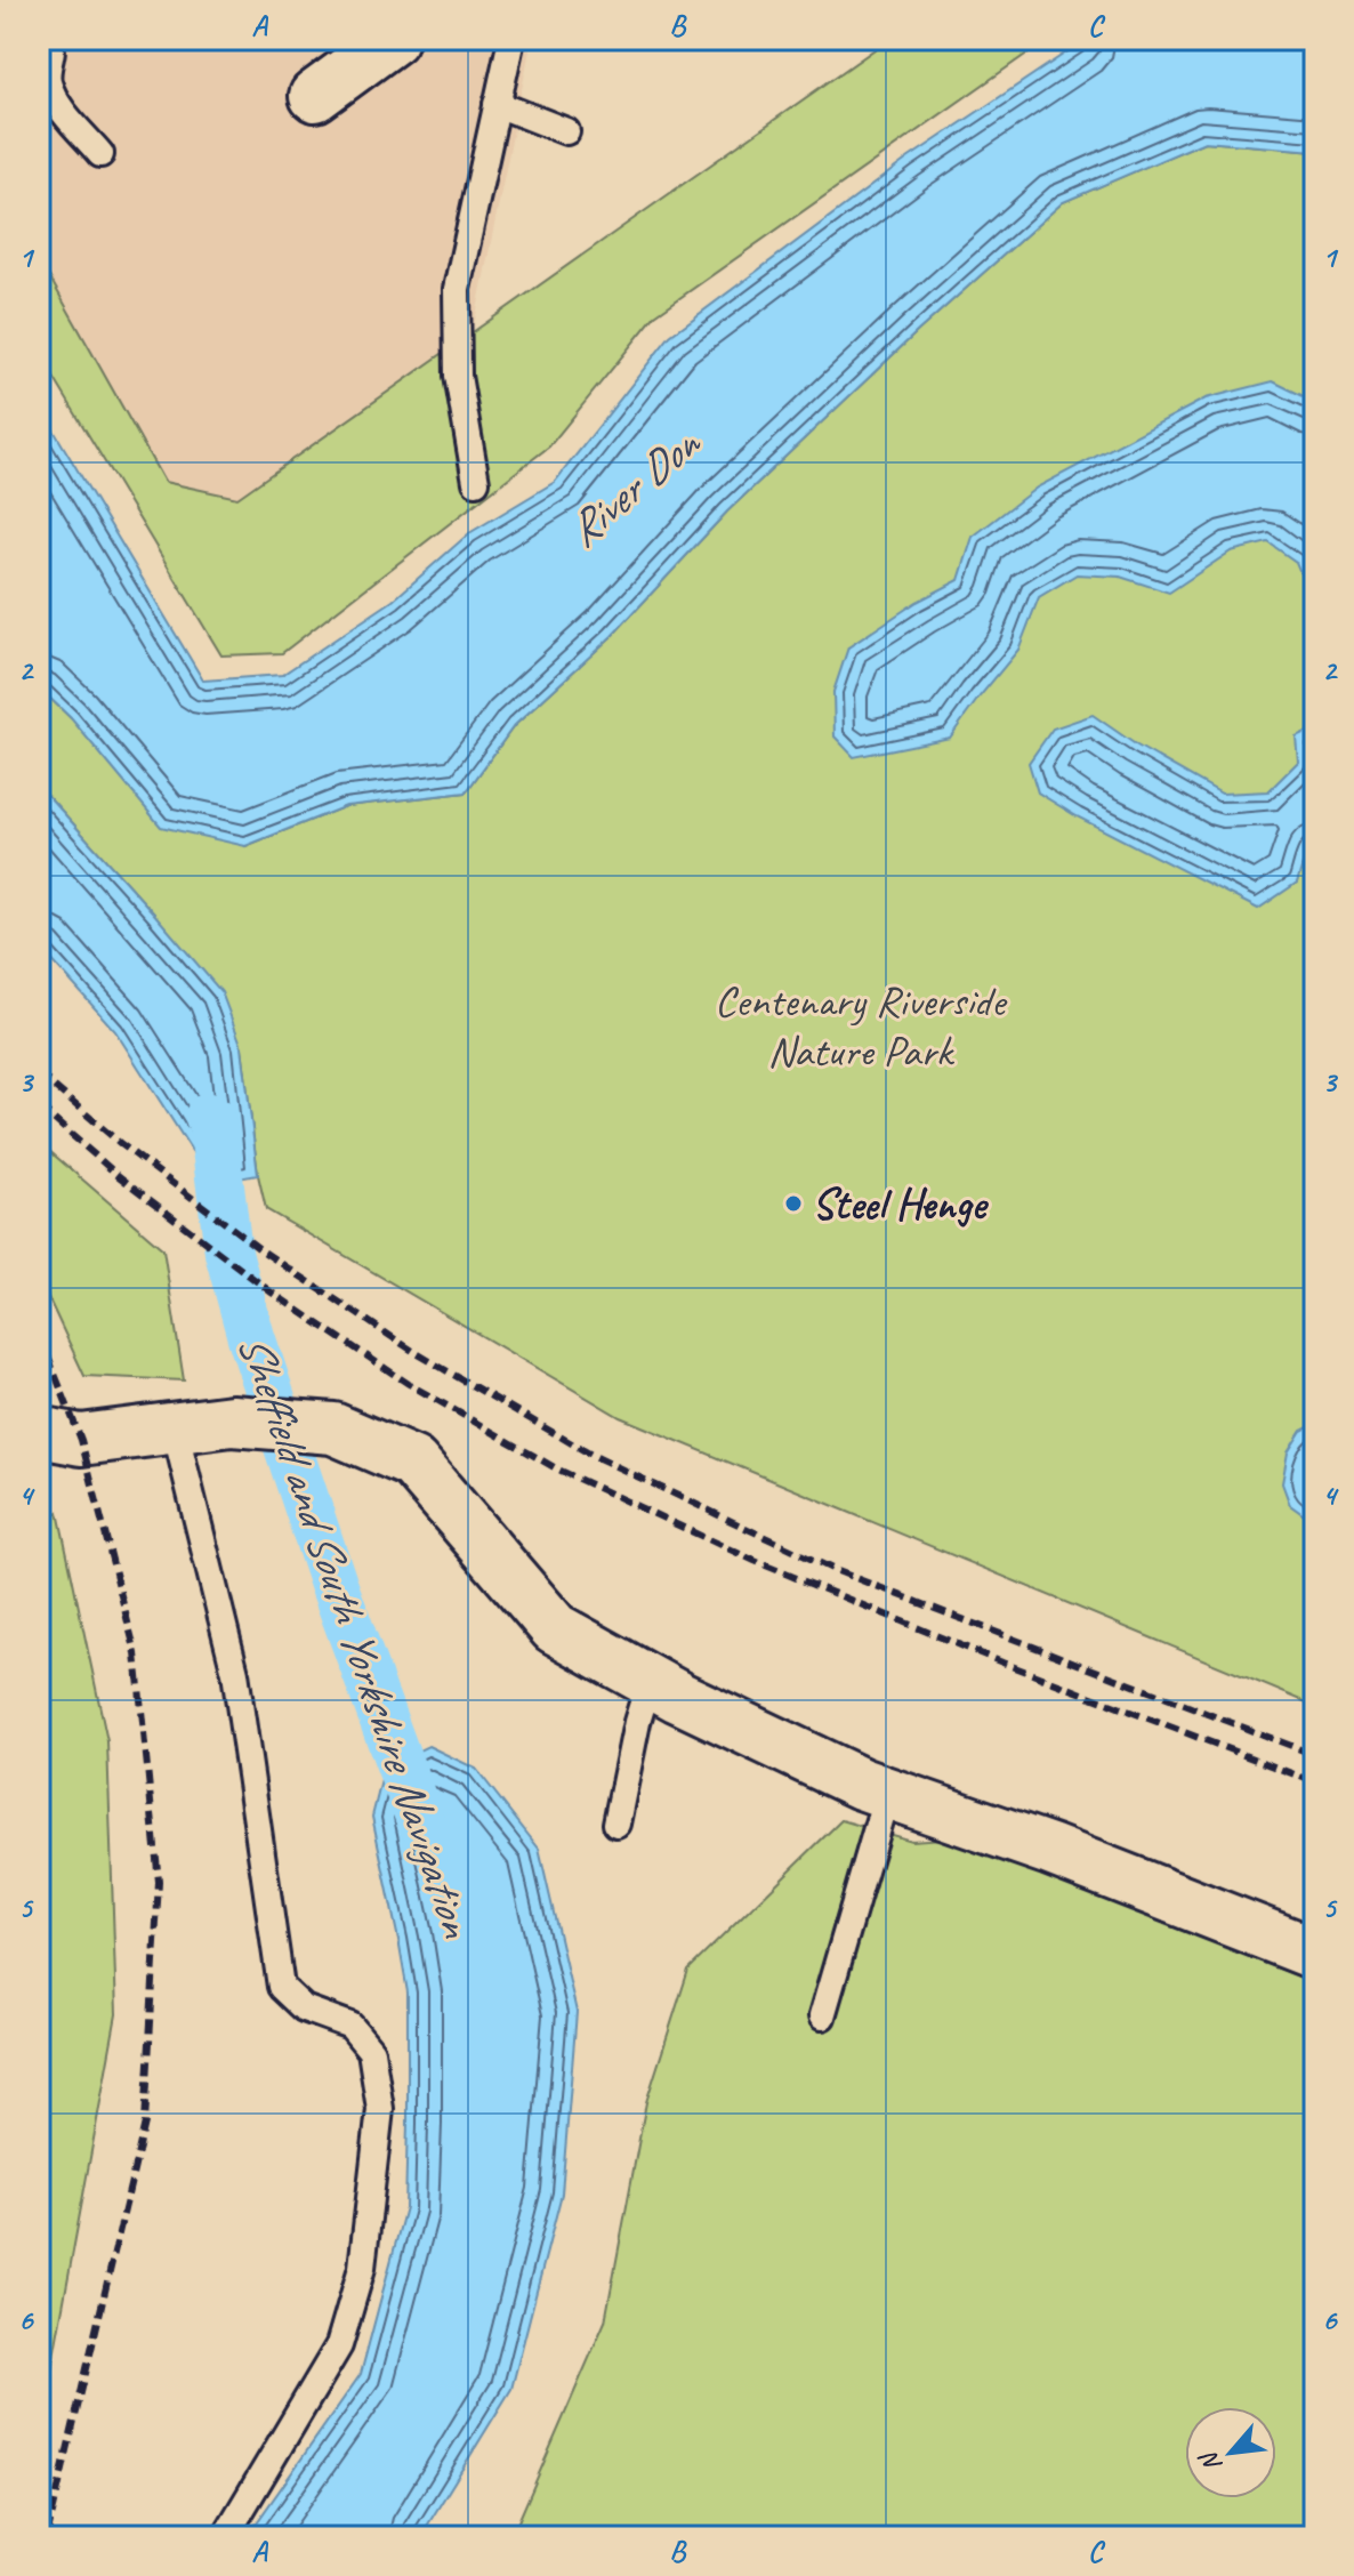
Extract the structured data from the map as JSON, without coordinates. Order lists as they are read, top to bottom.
{
  "water": ["River Don", "Sheffield and South Yorkshire Navigation"],
  "parks": ["Centenary Riverside Nature Park"],
  "places": ["Steel Henge"],
  "north": "bottom left",
  "grid": {
    "columns": ["A", "B", "C"],
    "rows": [
      "1",
      "2",
      "3",
      "4",
      "5",
      "6"
    ]
  }
}
